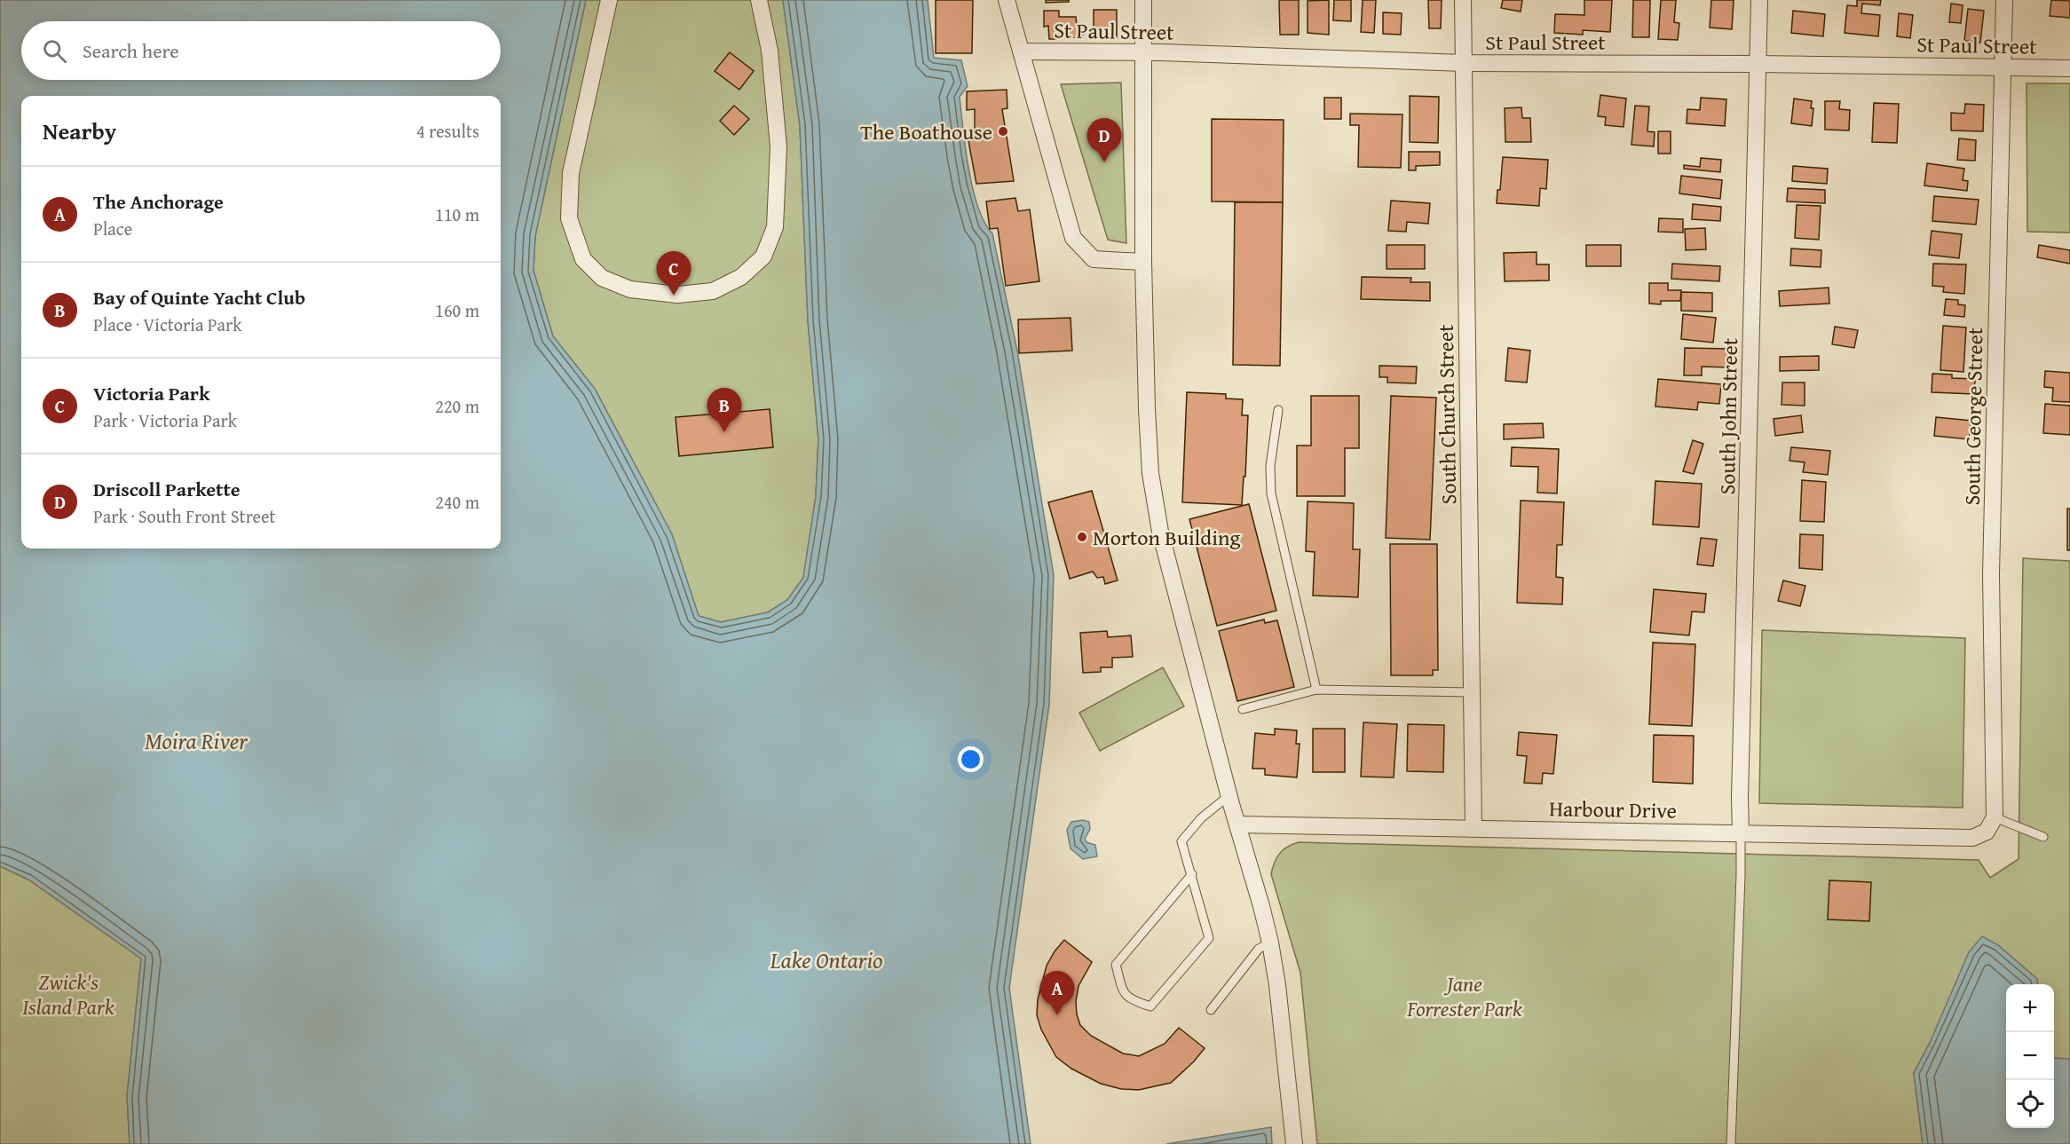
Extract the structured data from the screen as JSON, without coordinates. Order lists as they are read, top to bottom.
{
  "streets": {
    "street": [
      "St Paul Street",
      "South Church Street",
      "South John Street",
      "South George Street",
      "Harbour Drive"
    ]
  },
  "crossings": [
    ["St Paul Street", "South Church Street"],
    ["St Paul Street", "South John Street"],
    ["St Paul Street", "South George Street"],
    ["South Church Street", "Harbour Drive"],
    ["South John Street", "Harbour Drive"],
    ["South George Street", "Harbour Drive"]
  ],
  "water": ["Moira River", "Lake Ontario"],
  "parks": ["Zwick's Island Park", "Jane Forrester Park"],
  "places": ["The Boathouse", "Morton Building"],
  "page": {
    "search": "Search here",
    "heading": ["Nearby", "4 results"],
    "pins": [
      "D",
      "C",
      "B",
      "A"
    ],
    "list": [
      {
        "mark": "A",
        "name": "The Anchorage",
        "note": "Place",
        "value": "110 m"
      },
      {
        "mark": "B",
        "name": "Bay of Quinte Yacht Club",
        "note": "Place · Victoria Park",
        "value": "160 m"
      },
      {
        "mark": "C",
        "name": "Victoria Park",
        "note": "Park · Victoria Park",
        "value": "220 m"
      },
      {
        "mark": "D",
        "name": "Driscoll Parkette",
        "note": "Park · South Front Street",
        "value": "240 m"
      }
    ],
    "map_buttons": ["+", "−"]
  }
}
